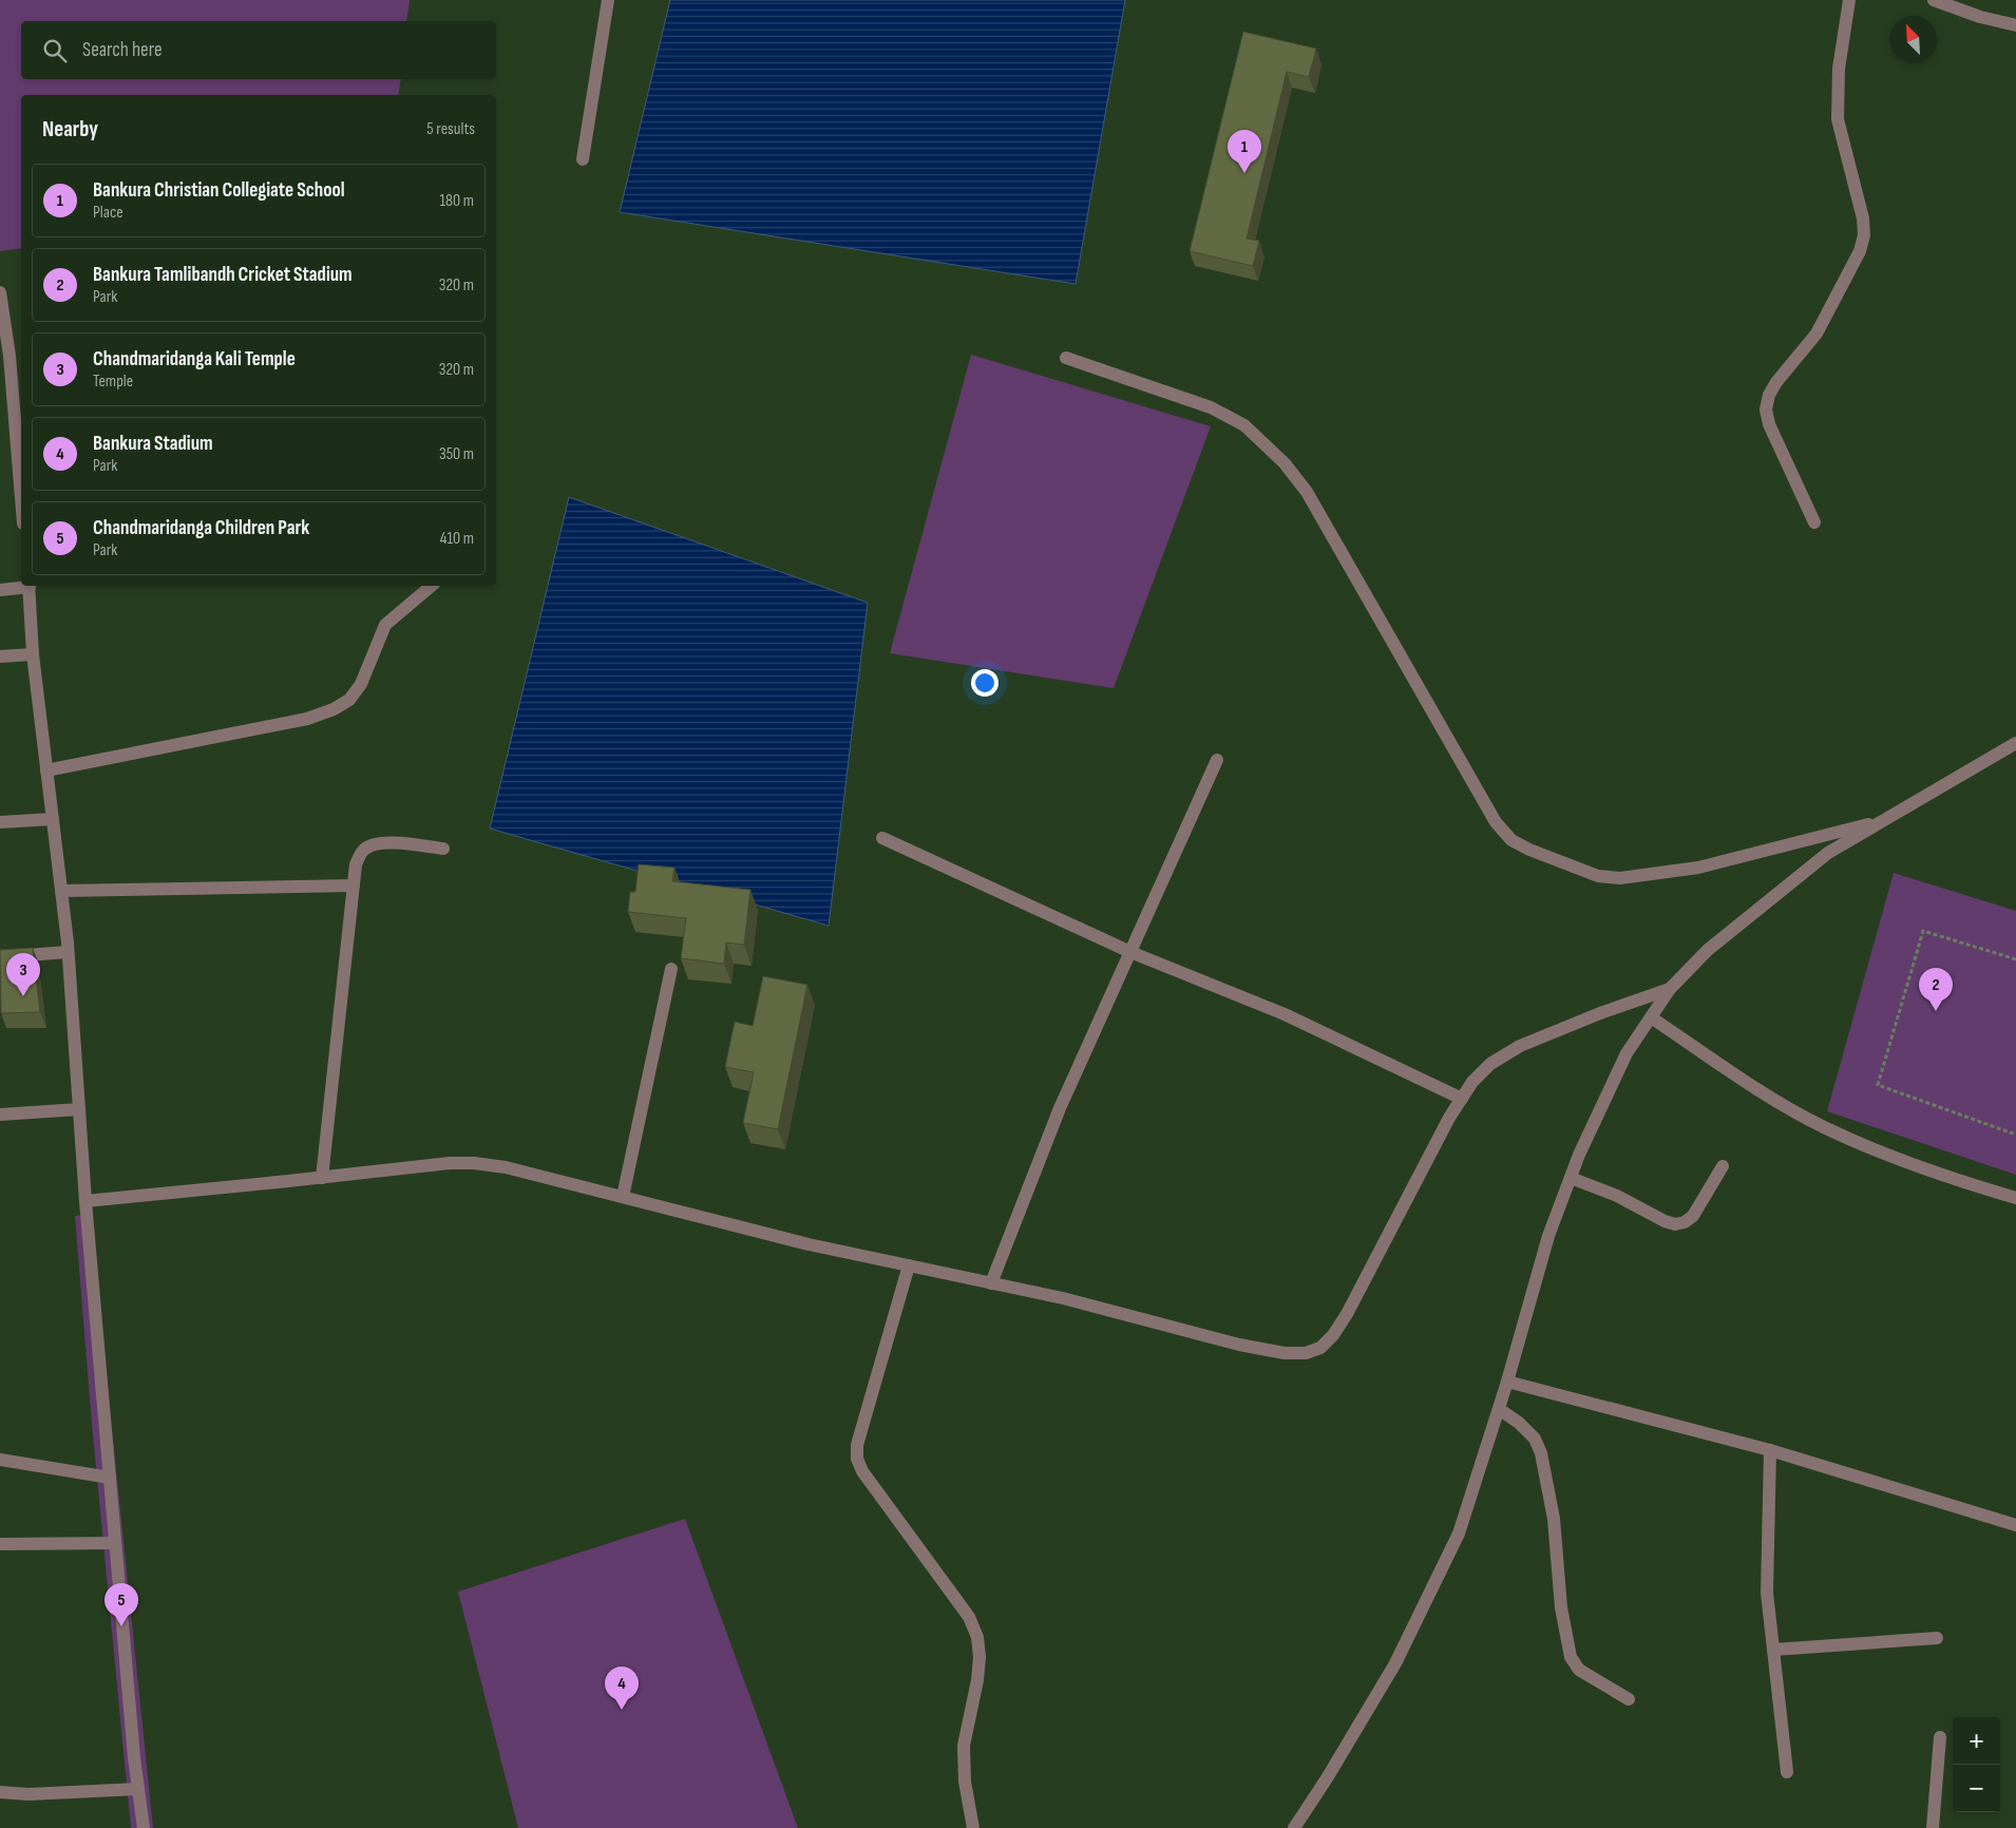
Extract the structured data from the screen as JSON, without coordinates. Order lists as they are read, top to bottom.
{
  "north": "top left",
  "page": {
    "search": "Search here",
    "heading": ["Nearby", "5 results"],
    "pins": [
      "1",
      "3",
      "2",
      "5",
      "4"
    ],
    "list": [
      {
        "mark": "1",
        "name": "Bankura Christian Collegiate School",
        "note": "Place",
        "value": "180 m"
      },
      {
        "mark": "2",
        "name": "Bankura Tamlibandh Cricket Stadium",
        "note": "Park",
        "value": "320 m"
      },
      {
        "mark": "3",
        "name": "Chandmaridanga Kali Temple",
        "note": "Temple",
        "value": "320 m"
      },
      {
        "mark": "4",
        "name": "Bankura Stadium",
        "note": "Park",
        "value": "350 m"
      },
      {
        "mark": "5",
        "name": "Chandmaridanga Children Park",
        "note": "Park",
        "value": "410 m"
      }
    ],
    "map_buttons": ["+", "−"]
  }
}
